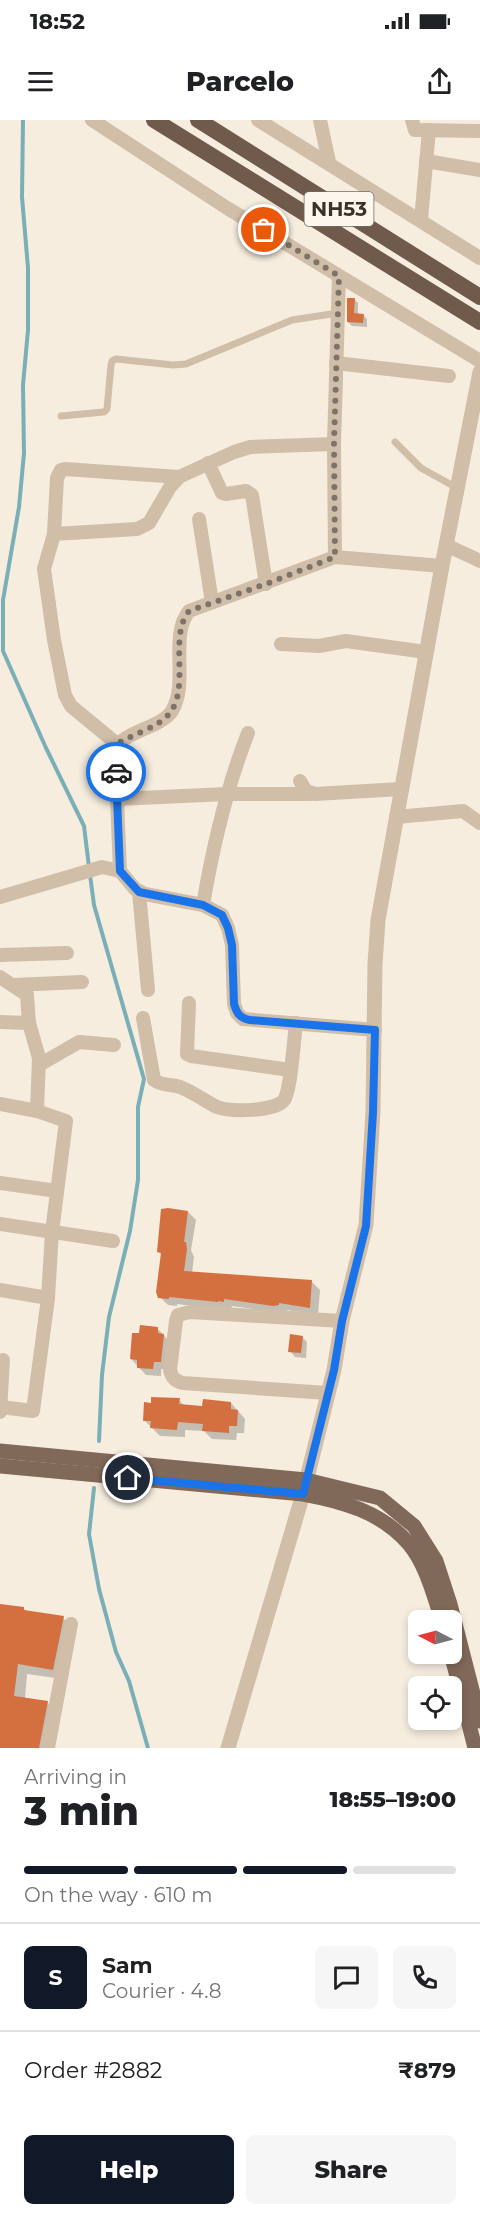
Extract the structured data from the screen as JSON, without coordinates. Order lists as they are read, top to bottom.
{
  "streets": {
    "highway": ["NH53"]
  },
  "north": "left",
  "page": {
    "status": "18:52",
    "header": "Parcelo",
    "heading": ["3 min", "Arriving in", "18:55–19:00"],
    "panel": [
      "Sam",
      "Courier · 4.8",
      "Order #2882",
      "₹879"
    ],
    "bar": "On the way · 610 m",
    "round": "S",
    "buttons": ["Help", "Share"]
  }
}
